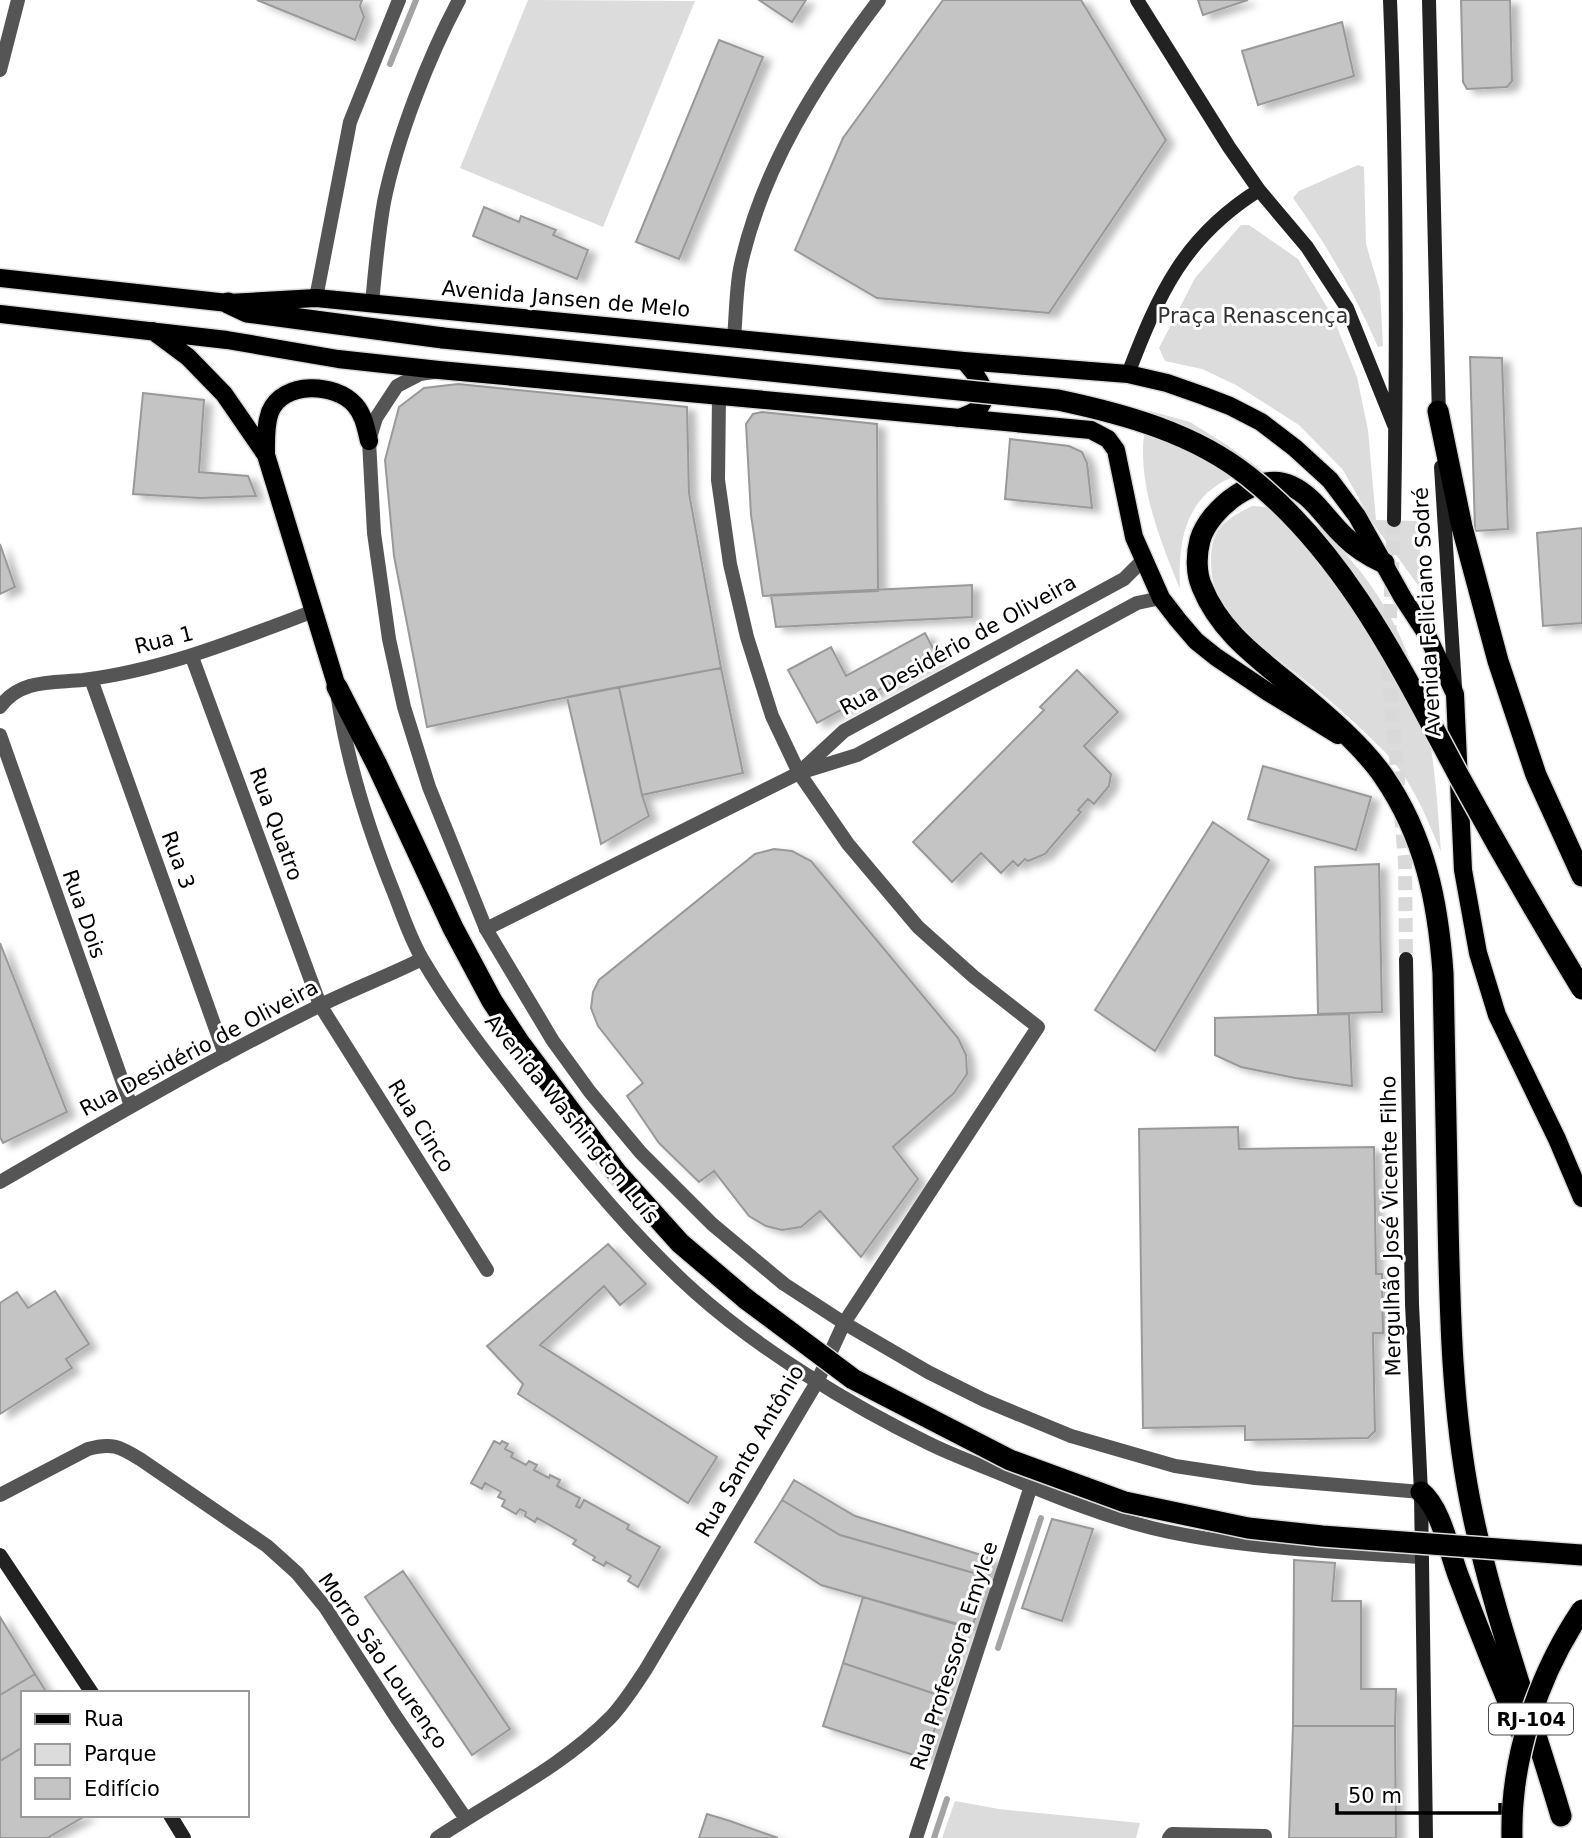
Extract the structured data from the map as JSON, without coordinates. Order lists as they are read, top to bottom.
{
  "streets": {
    "highway": ["RJ-104"],
    "main road": [
      "Avenida Jansen de Melo",
      "Avenida Feliciano Sodré",
      "Avenida Washington Luís",
      "Mergulhão José Vicente Filho"
    ],
    "street": [
      "Rua 1",
      "Rua Desidério de Oliveira",
      "Rua Quatro",
      "Rua 3",
      "Rua Dois",
      "Rua Cinco",
      "Rua Santo Antônio",
      "Rua Professora Emylce",
      "Morro São Lourenço"
    ]
  },
  "crossings": [
    ["Avenida Jansen de Melo", "Avenida Feliciano Sodré"],
    ["Rua 1", "Rua Quatro"],
    ["Rua 1", "Rua 3"],
    ["Rua 1", "Avenida Washington Luís"],
    ["Rua Desidério de Oliveira", "Rua Quatro"],
    ["Rua Desidério de Oliveira", "Rua 3"],
    ["Rua Desidério de Oliveira", "Rua Dois"],
    ["Rua Desidério de Oliveira", "Avenida Washington Luís"],
    ["Rua Desidério de Oliveira", "Rua Cinco"],
    ["Rua Desidério de Oliveira", "Rua Santo Antônio"],
    ["Rua Quatro", "Rua Cinco"],
    ["Avenida Washington Luís", "Mergulhão José Vicente Filho"],
    ["Avenida Washington Luís", "Rua Santo Antônio"],
    ["Avenida Washington Luís", "Rua Professora Emylce"],
    ["Rua Santo Antônio", "Morro São Lourenço"]
  ],
  "parks": ["Praça Renascença"],
  "legend": ["Rua", "Parque", "Edifício"],
  "scale_bar": "50 m"
}
